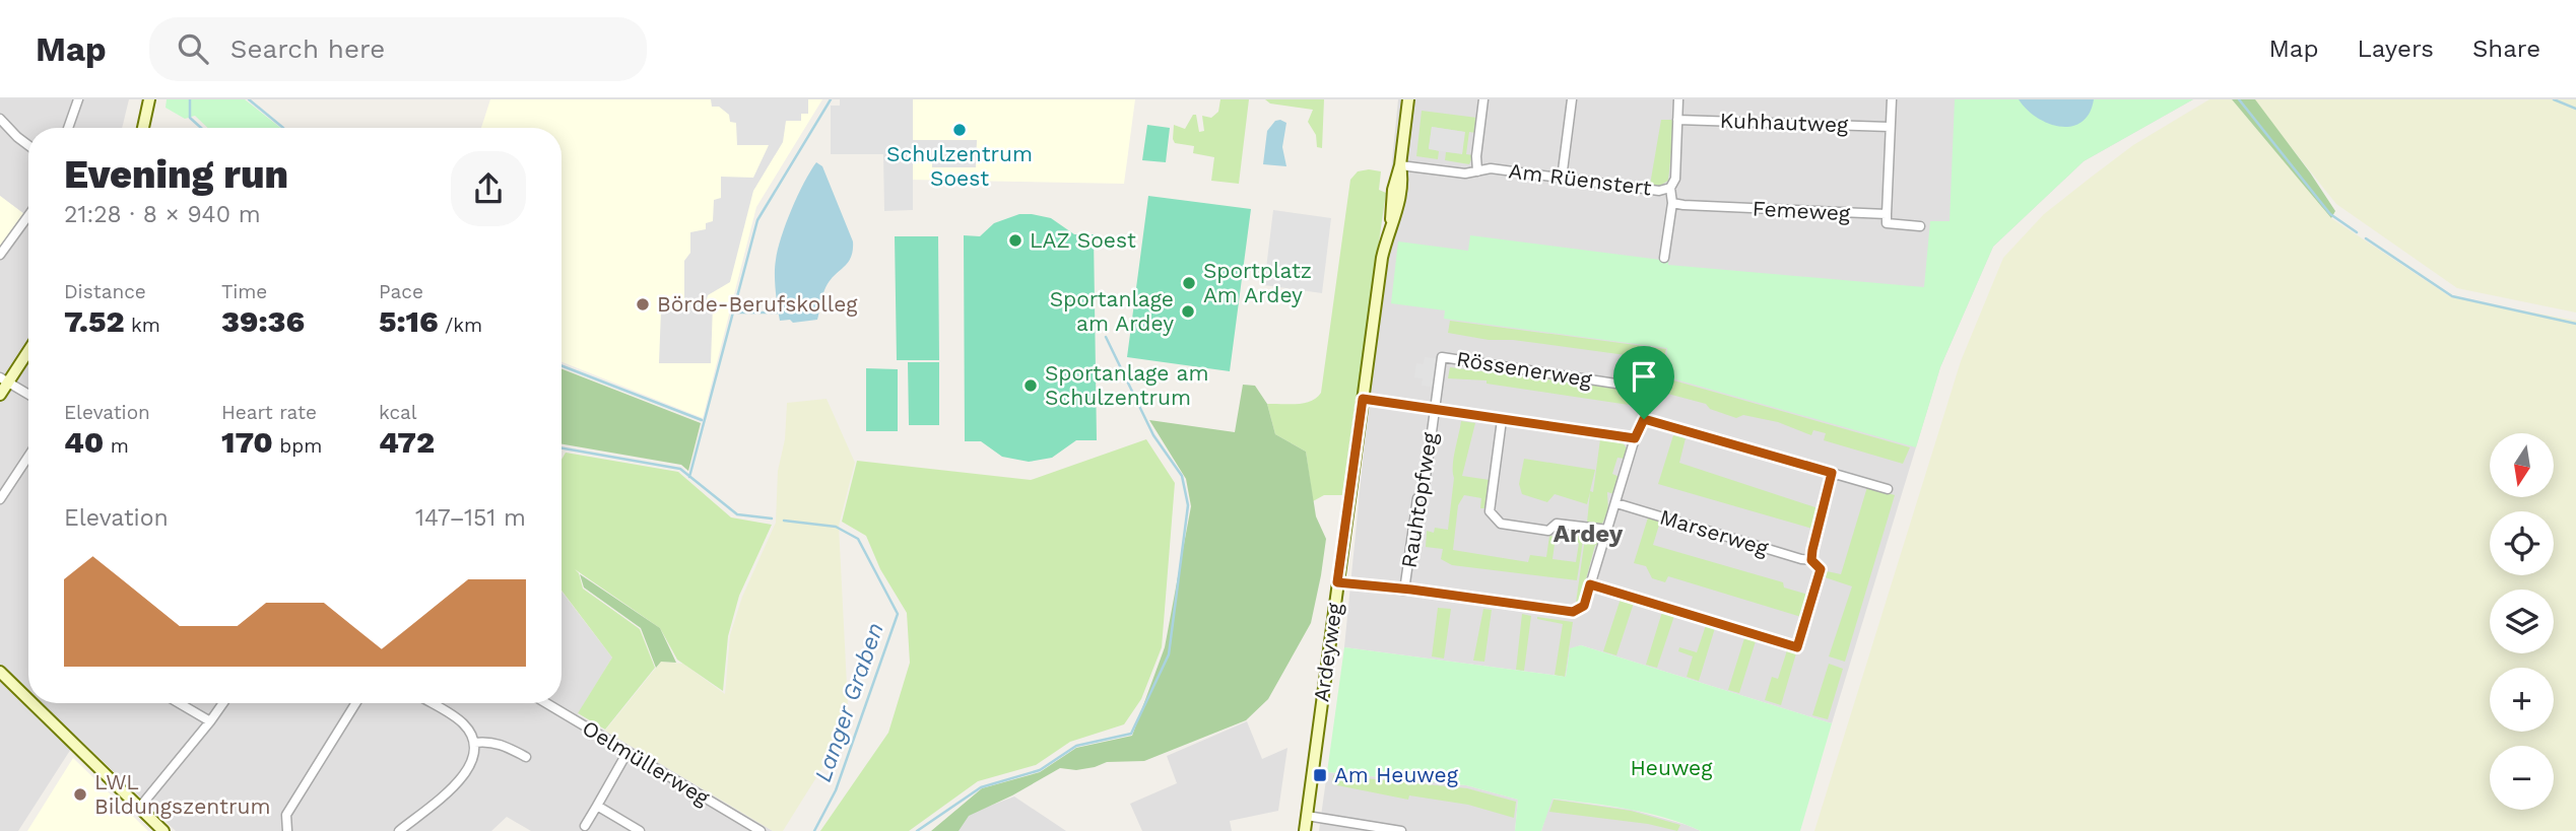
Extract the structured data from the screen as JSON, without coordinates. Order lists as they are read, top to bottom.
{
  "streets": {
    "main road": ["Ardeyweg"],
    "street": [
      "Kuhhautweg",
      "Am Rüenstert",
      "Femeweg",
      "Rössenerweg",
      "Rauhtopfweg",
      "Marserweg",
      "Oelmüllerweg"
    ]
  },
  "crossings": [
    ["Kuhhautweg", "Am Rüenstert"],
    ["Am Rüenstert", "Ardeyweg"],
    ["Rössenerweg", "Rauhtopfweg"],
    ["Rössenerweg", "Marserweg"],
    ["Rössenerweg", "Ardeyweg"]
  ],
  "districts": ["Ardey"],
  "water": ["Langer Graben"],
  "parks": ["Heuweg"],
  "places": {
    "other": [
      "Schulzentrum Soest",
      "LAZ Soest",
      "Sportplatz Am Ardey",
      "Börde-Berufskolleg",
      "Sportanlage am Ardey",
      "Sportanlage am Schulzentrum",
      "LWL Bildungszentrum"
    ],
    "transit": ["Am Heuweg"]
  },
  "north": "bottom",
  "page": {
    "header": "Map",
    "search": "Search here",
    "nav": ["Map", "Layers", "Share"],
    "heading": ["Evening run", "21:28 · 8 × 940 m"],
    "stats": [
      ["Distance", "7.52 km"],
      ["Time", "39:36"],
      ["Pace", "5:16 /km"],
      ["Elevation", "40 m"],
      ["Heart rate", "170 bpm"],
      ["kcal", "472"]
    ],
    "map_buttons": ["+", "−"],
    "chart": ["Elevation", "147–151 m"]
  }
}
